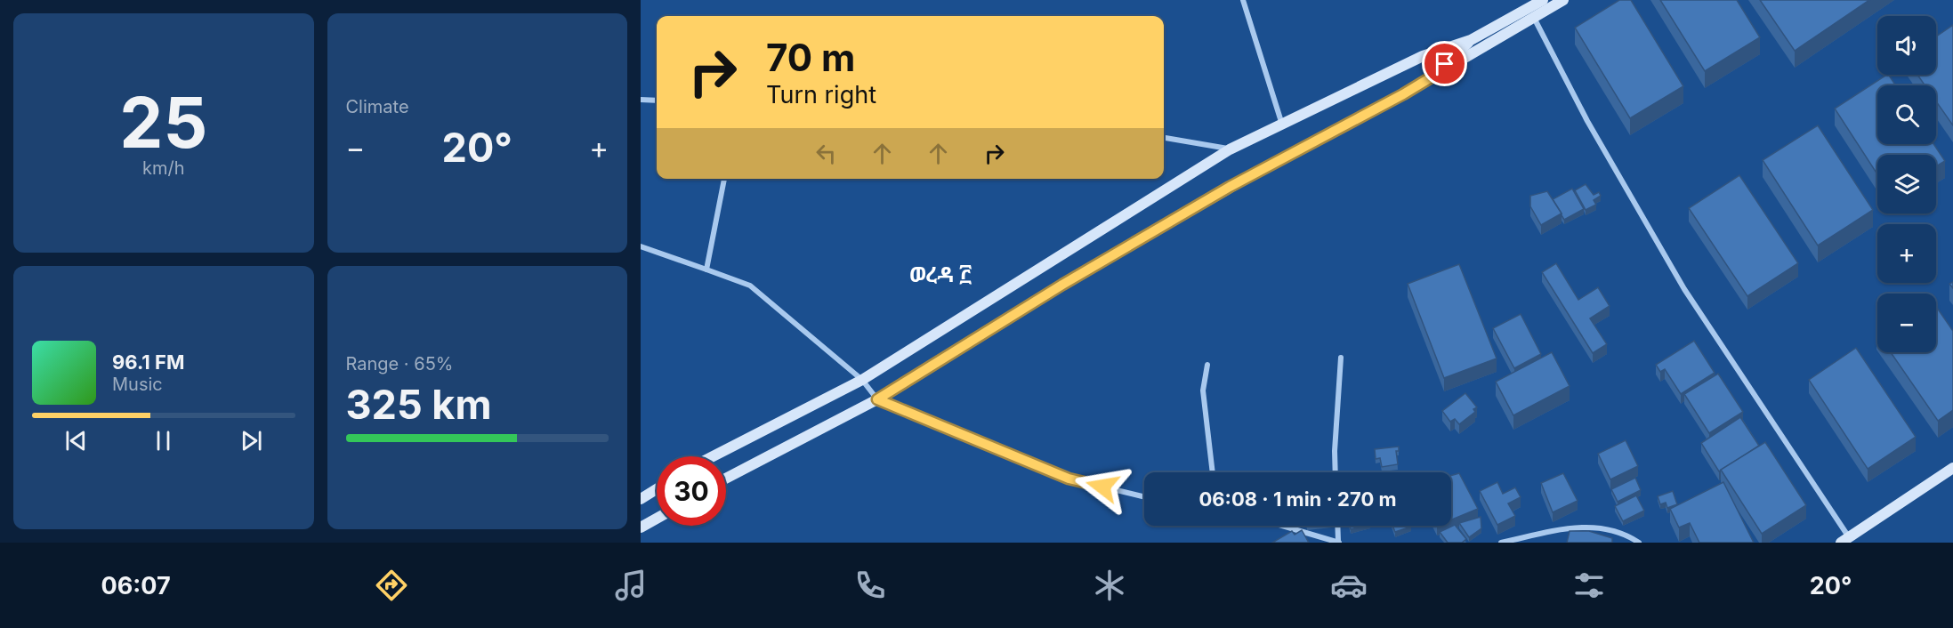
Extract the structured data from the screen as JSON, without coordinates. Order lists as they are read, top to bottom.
{
  "districts": ["ወረዳ ፫"],
  "page": {
    "tile": [
      ["25", "km/h"],
      "Climate",
      ["Range · 65%", "325 km"]
    ],
    "map_buttons": ["+", "−"],
    "turn": ["70 m", "Turn right"],
    "heat": ["−", "20°", "+"],
    "song": ["96.1 FM", "Music"],
    "limit": "30",
    "trip": "06:08 · 1 min · 270 m",
    "tabs": ["06:07", "20°"]
  }
}
